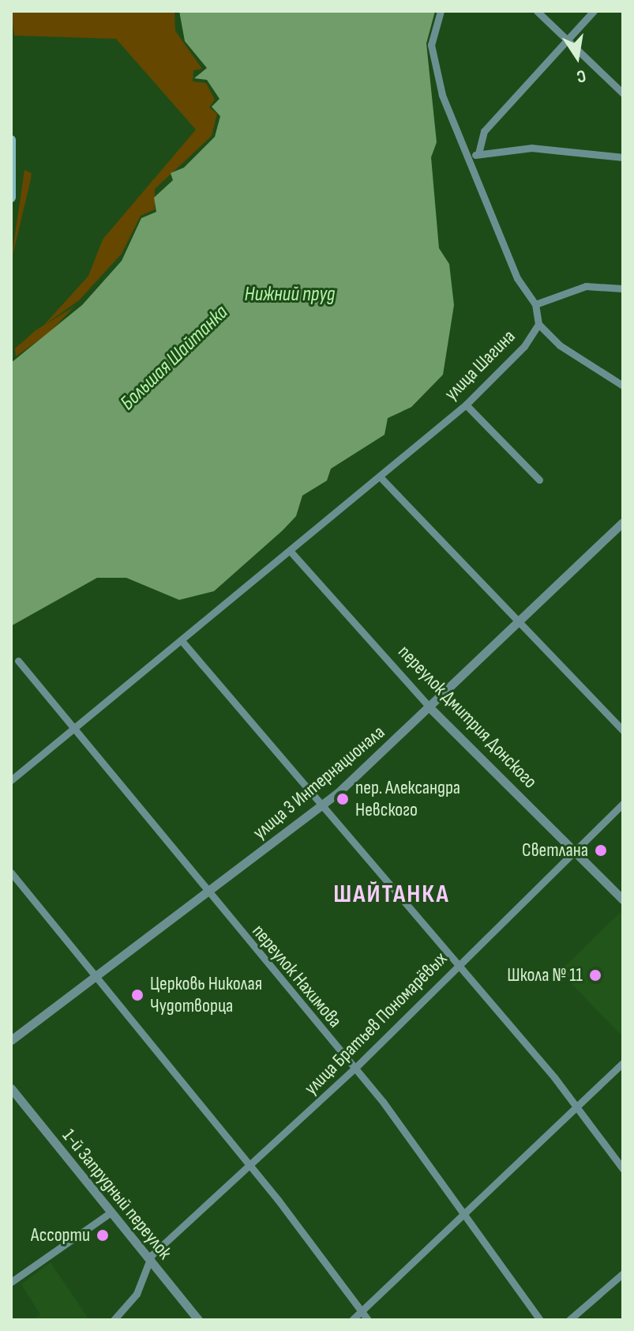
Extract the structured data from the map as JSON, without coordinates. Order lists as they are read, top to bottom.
{
  "streets": {
    "street": [
      "улица Шагина",
      "переулок Дмитрия Донского",
      "улица 3 Интернационала",
      "переулок Нахимова",
      "улица Братьев Пономарёвых",
      "1-й Запрудный переулок"
    ]
  },
  "crossings": [
    ["улица Шагина", "переулок Дмитрия Донского"],
    ["улица Шагина", "переулок Нахимова"],
    ["переулок Дмитрия Донского", "улица 3 Интернационала"],
    ["переулок Дмитрия Донского", "улица Братьев Пономарёвых"],
    ["улица 3 Интернационала", "переулок Нахимова"],
    ["переулок Нахимова", "улица Братьев Пономарёвых"],
    ["улица Братьев Пономарёвых", "1-й Запрудный переулок"]
  ],
  "districts": ["ШАЙТАНКА"],
  "water": ["Нижний пруд", "Большая Шайтанка"],
  "places": [
    "пер. Александра Невского",
    "Светлана",
    "Школа № 11",
    "Церковь Николая Чудотворца",
    "Ассорти"
  ],
  "north": "bottom"
}
